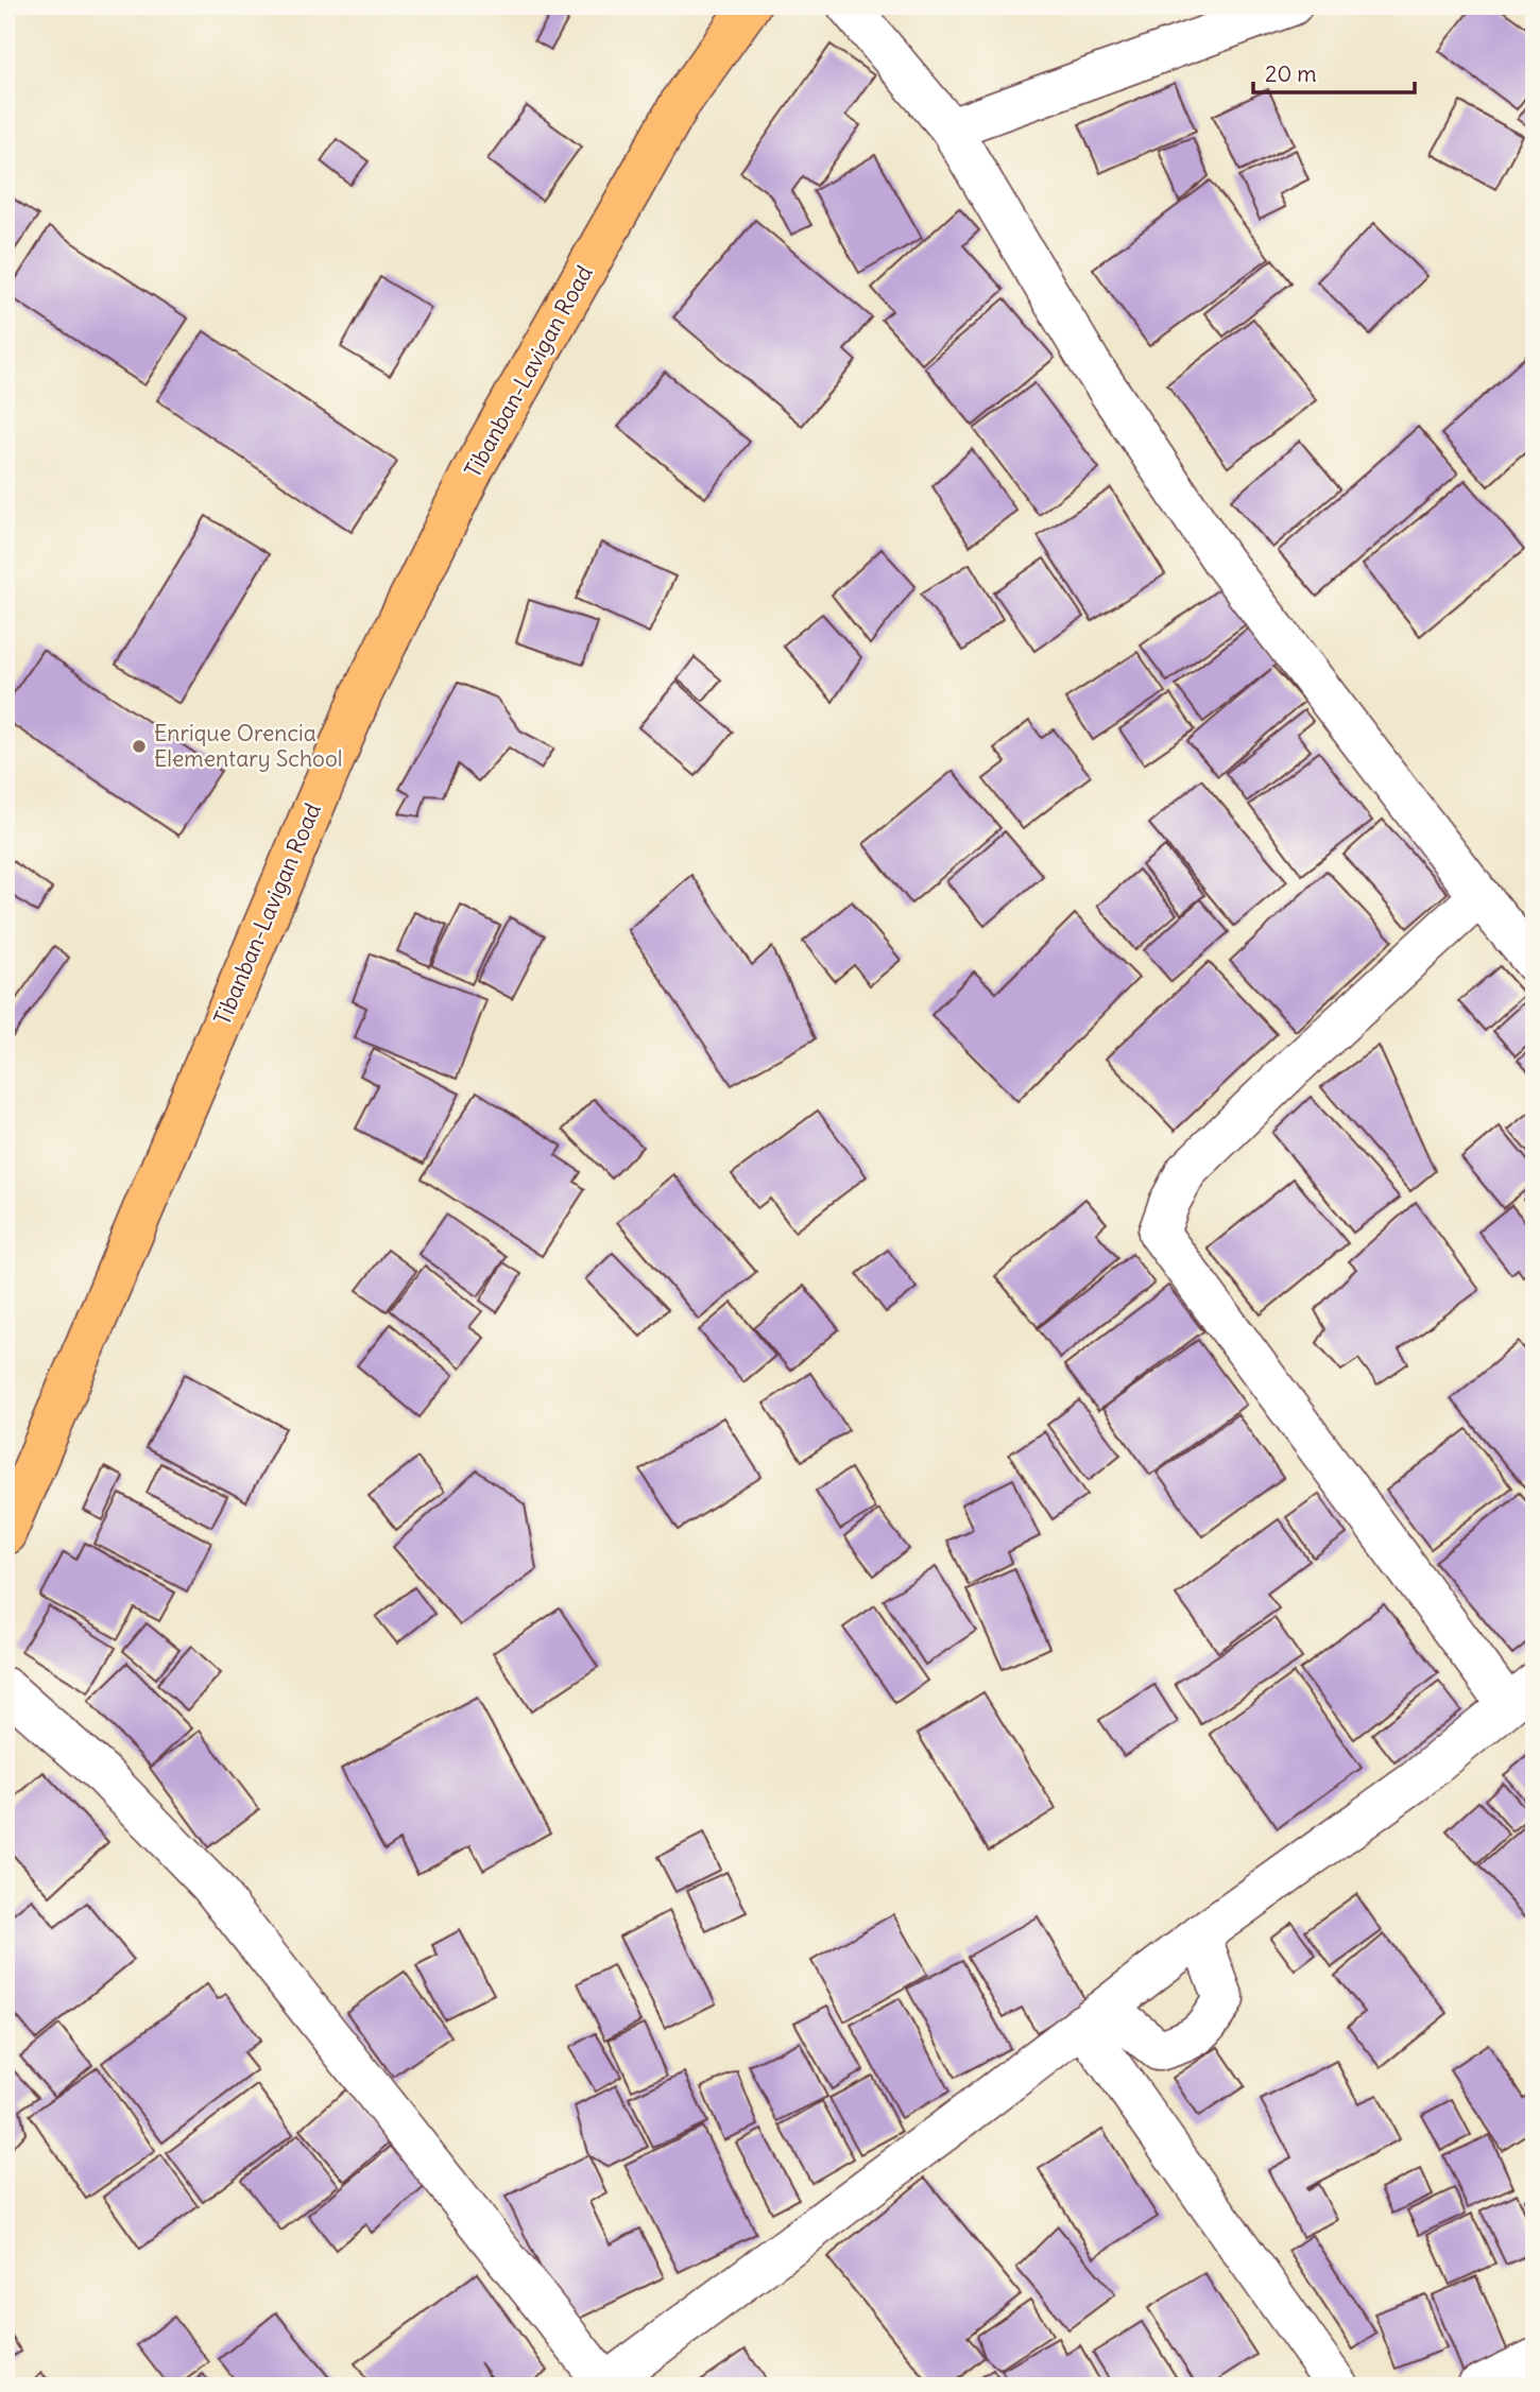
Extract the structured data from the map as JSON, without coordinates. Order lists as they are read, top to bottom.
{
  "streets": {
    "main road": ["Tibanban-Lavigan Road"]
  },
  "places": ["Enrique Orencia Elementary School"],
  "scale_bar": "20 m"
}
